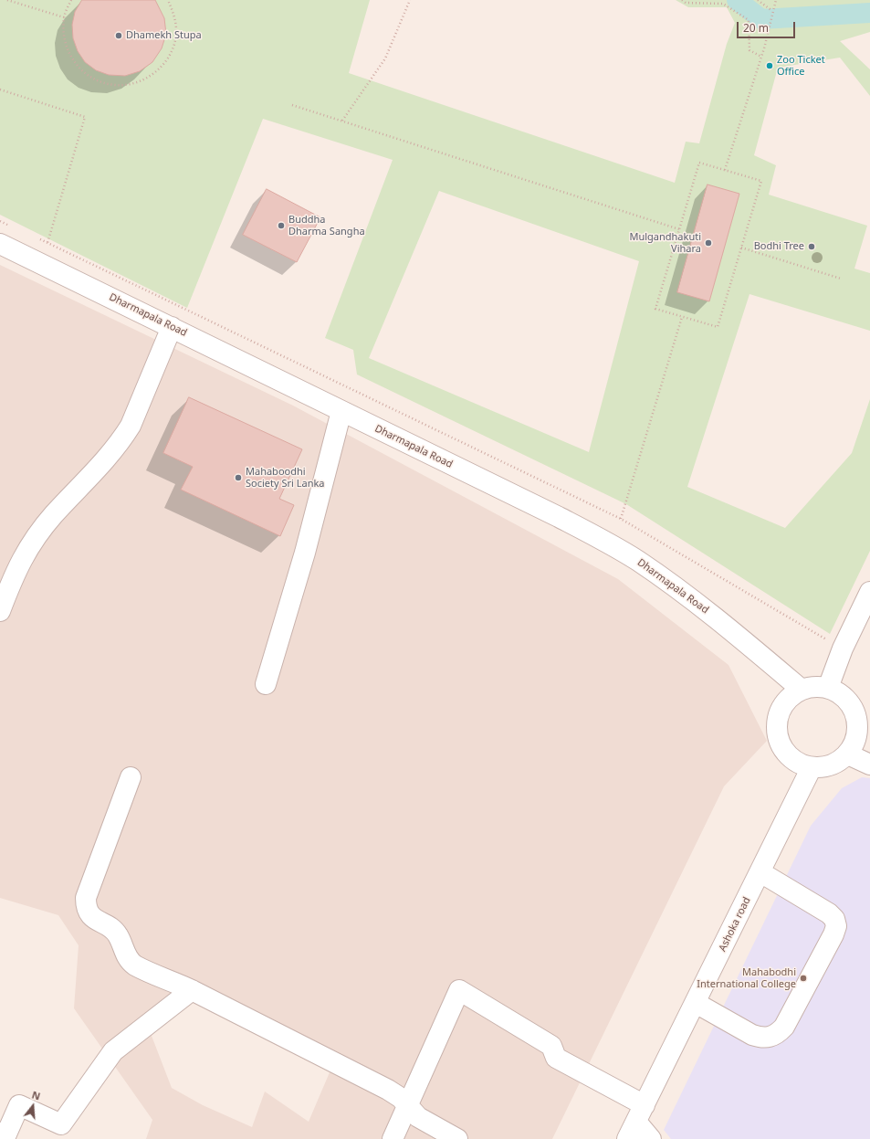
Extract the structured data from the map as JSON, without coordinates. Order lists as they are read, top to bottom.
{
  "streets": {
    "street": ["Dharmapala Road", "Ashoka road"]
  },
  "crossings": [
    ["Dharmapala Road", "Ashoka road"]
  ],
  "places": [
    "Dhamekh Stupa",
    "Zoo Ticket Office",
    "Buddha Dharma Sangha",
    "Mulgandhakuti Vihara",
    "Bodhi Tree",
    "Mahaboodhi Society Sri Lanka",
    "Mahabodhi International College"
  ],
  "scale_bar": "20 m",
  "north": "top"
}
